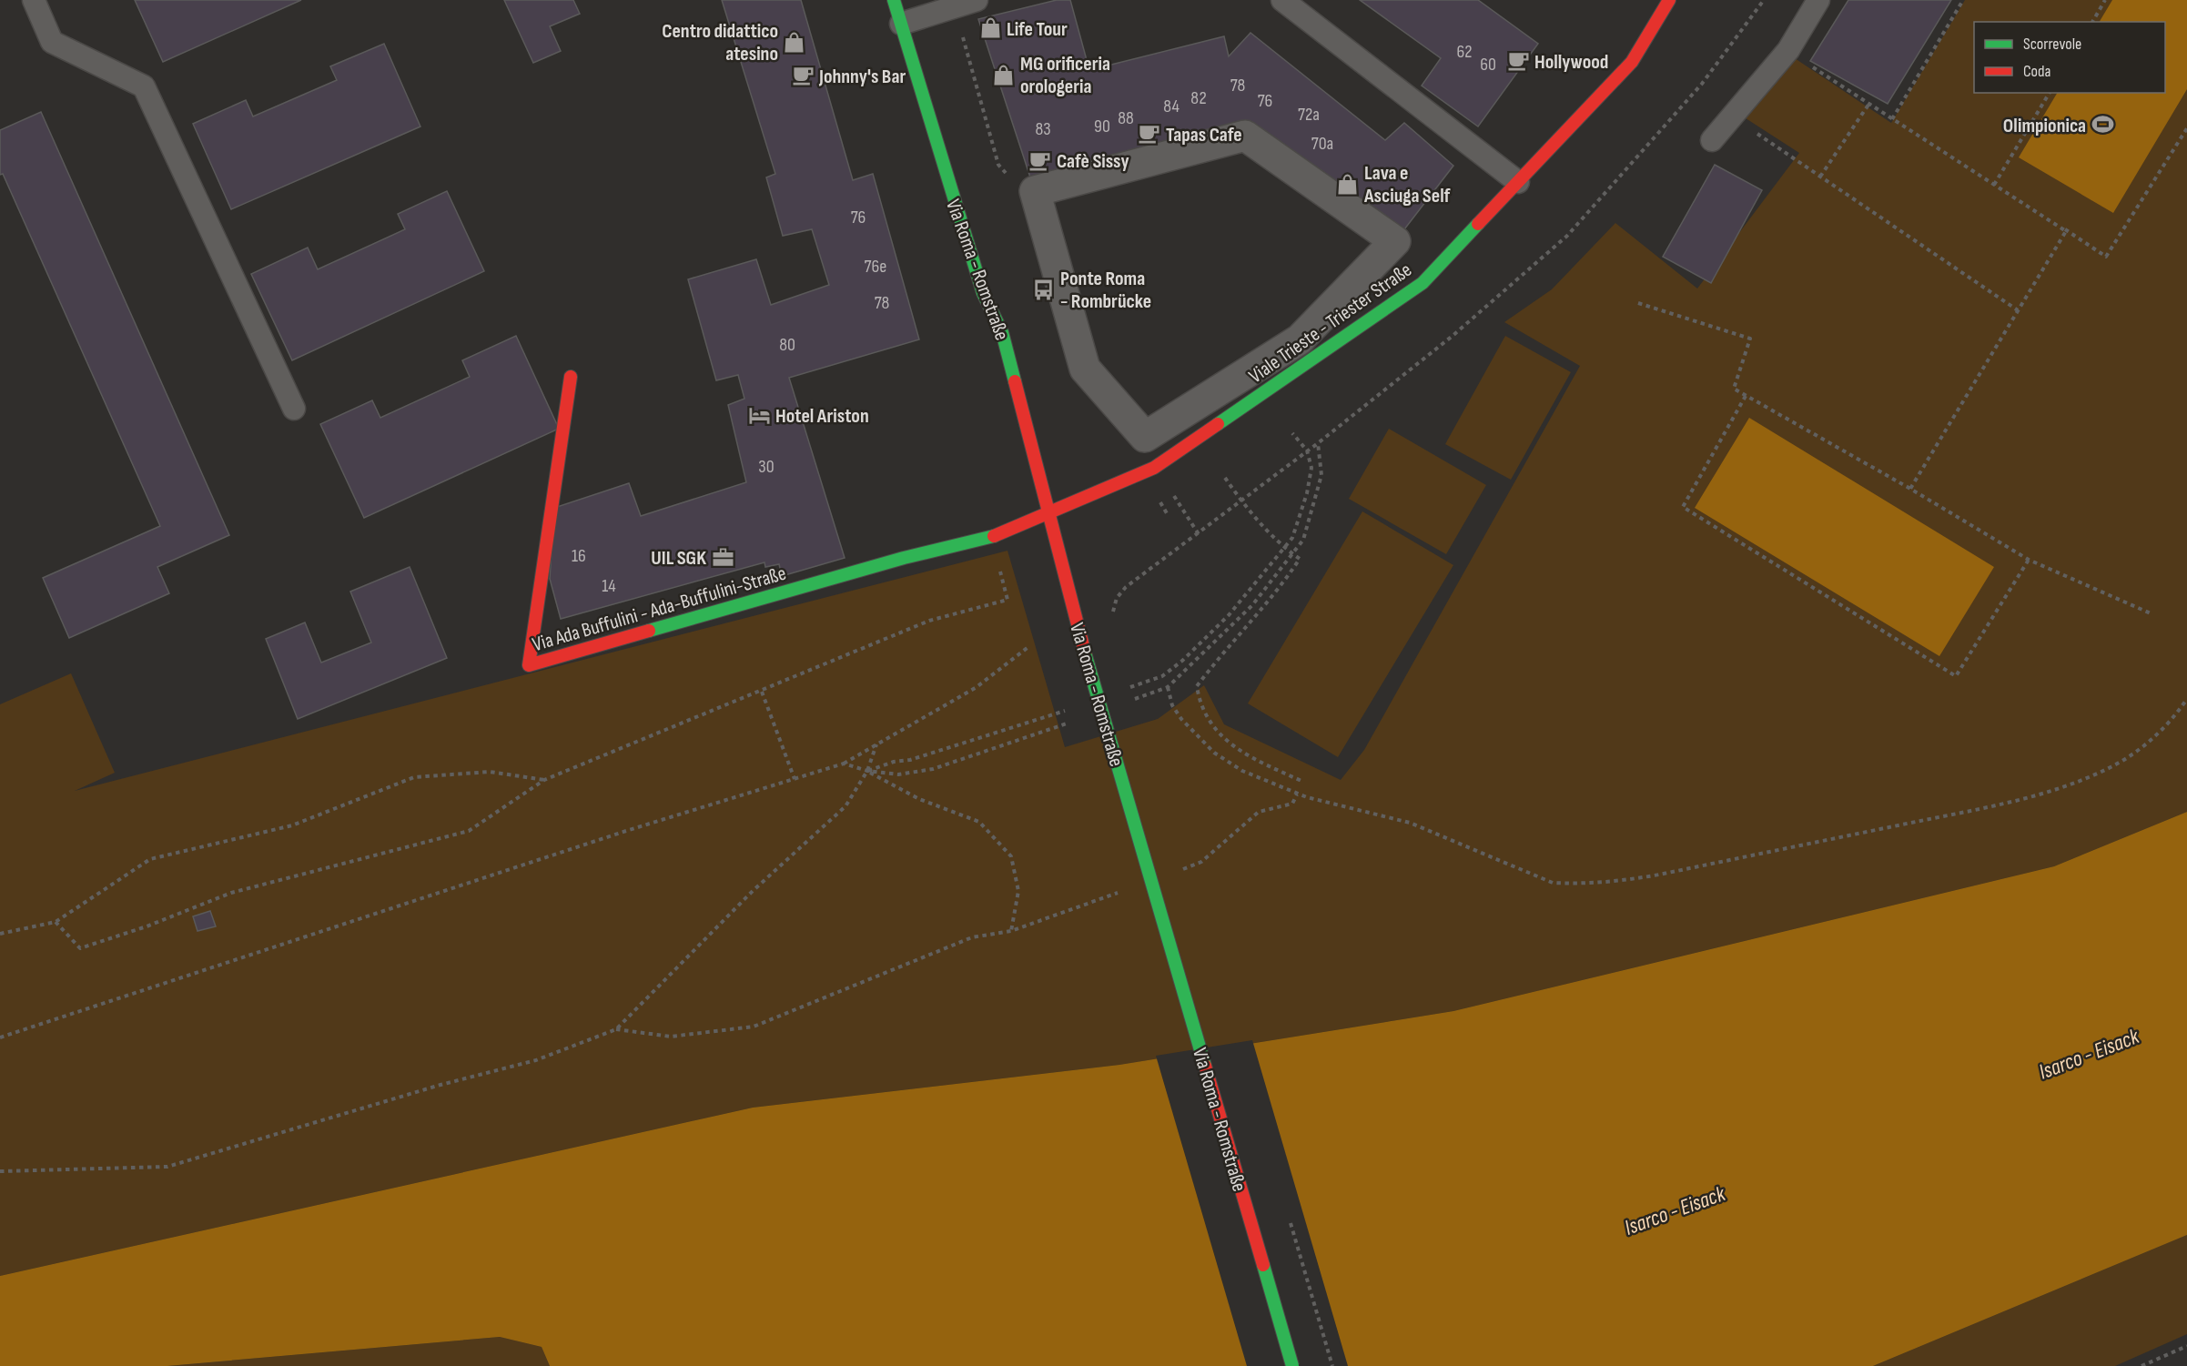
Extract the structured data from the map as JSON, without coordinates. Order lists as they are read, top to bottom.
{
  "streets": {
    "street": ["Via Roma - Romstraße", "Viale Trieste - Triester Straße", "Via Ada Buffulini - Ada-Buffulini-Straße"]
  },
  "crossings": [
    ["Via Roma - Romstraße", "Viale Trieste - Triester Straße"],
    ["Via Roma - Romstraße", "Via Ada Buffulini - Ada-Buffulini-Straße"],
    ["Viale Trieste - Triester Straße", "Via Ada Buffulini - Ada-Buffulini-Straße"]
  ],
  "water": ["Isarco - Eisack"],
  "places": {
    "shop": [
      "Life Tour",
      "Centro didattico atesino",
      "MG orificeria orologeria",
      "Lava e Asciuga Self"
    ],
    "cafe": [
      "Hollywood",
      "Johnny's Bar",
      "Tapas Cafe",
      "Cafè Sissy"
    ],
    "sports": ["Olimpionica"],
    "bus stop": ["Ponte Roma - Rombrücke"],
    "hotel": ["Hotel Ariston"],
    "office": ["UIL SGK"]
  },
  "house_numbers": [
    "62",
    "60",
    "78",
    "82",
    "76",
    "84",
    "72a",
    "88",
    "90",
    "83",
    "70a",
    "76",
    "76e",
    "78",
    "80",
    "30",
    "16",
    "14"
  ],
  "legend": ["Scorrevole", "Coda"]
}
